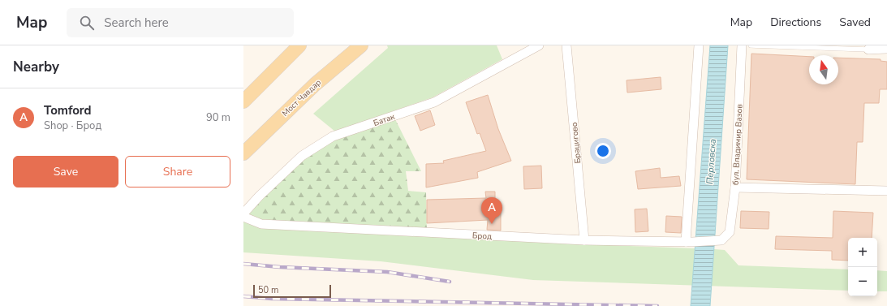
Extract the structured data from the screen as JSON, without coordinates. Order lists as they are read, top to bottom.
{
  "streets": {
    "main road": ["Мост Чавдар"],
    "street": [
      "Батак",
      "Брацигово",
      "бул. Владимир Вазов",
      "Брод"
    ]
  },
  "crossings": [
    ["Брацигово", "Брод"],
    ["бул. Владимир Вазов", "Брод"]
  ],
  "water": ["Перловска"],
  "scale_bar": "50 m",
  "north": "top",
  "page": {
    "header": "Map",
    "search": "Search here",
    "nav": ["Map", "Directions", "Saved"],
    "heading": "Nearby",
    "list": [
      {
        "mark": "A",
        "name": "Tomford",
        "note": "Shop · Брод",
        "value": "90 m"
      }
    ],
    "buttons": ["Save", "Share"],
    "pins": "A",
    "map_buttons": ["+", "−"],
    "scale": "50 m"
  }
}
